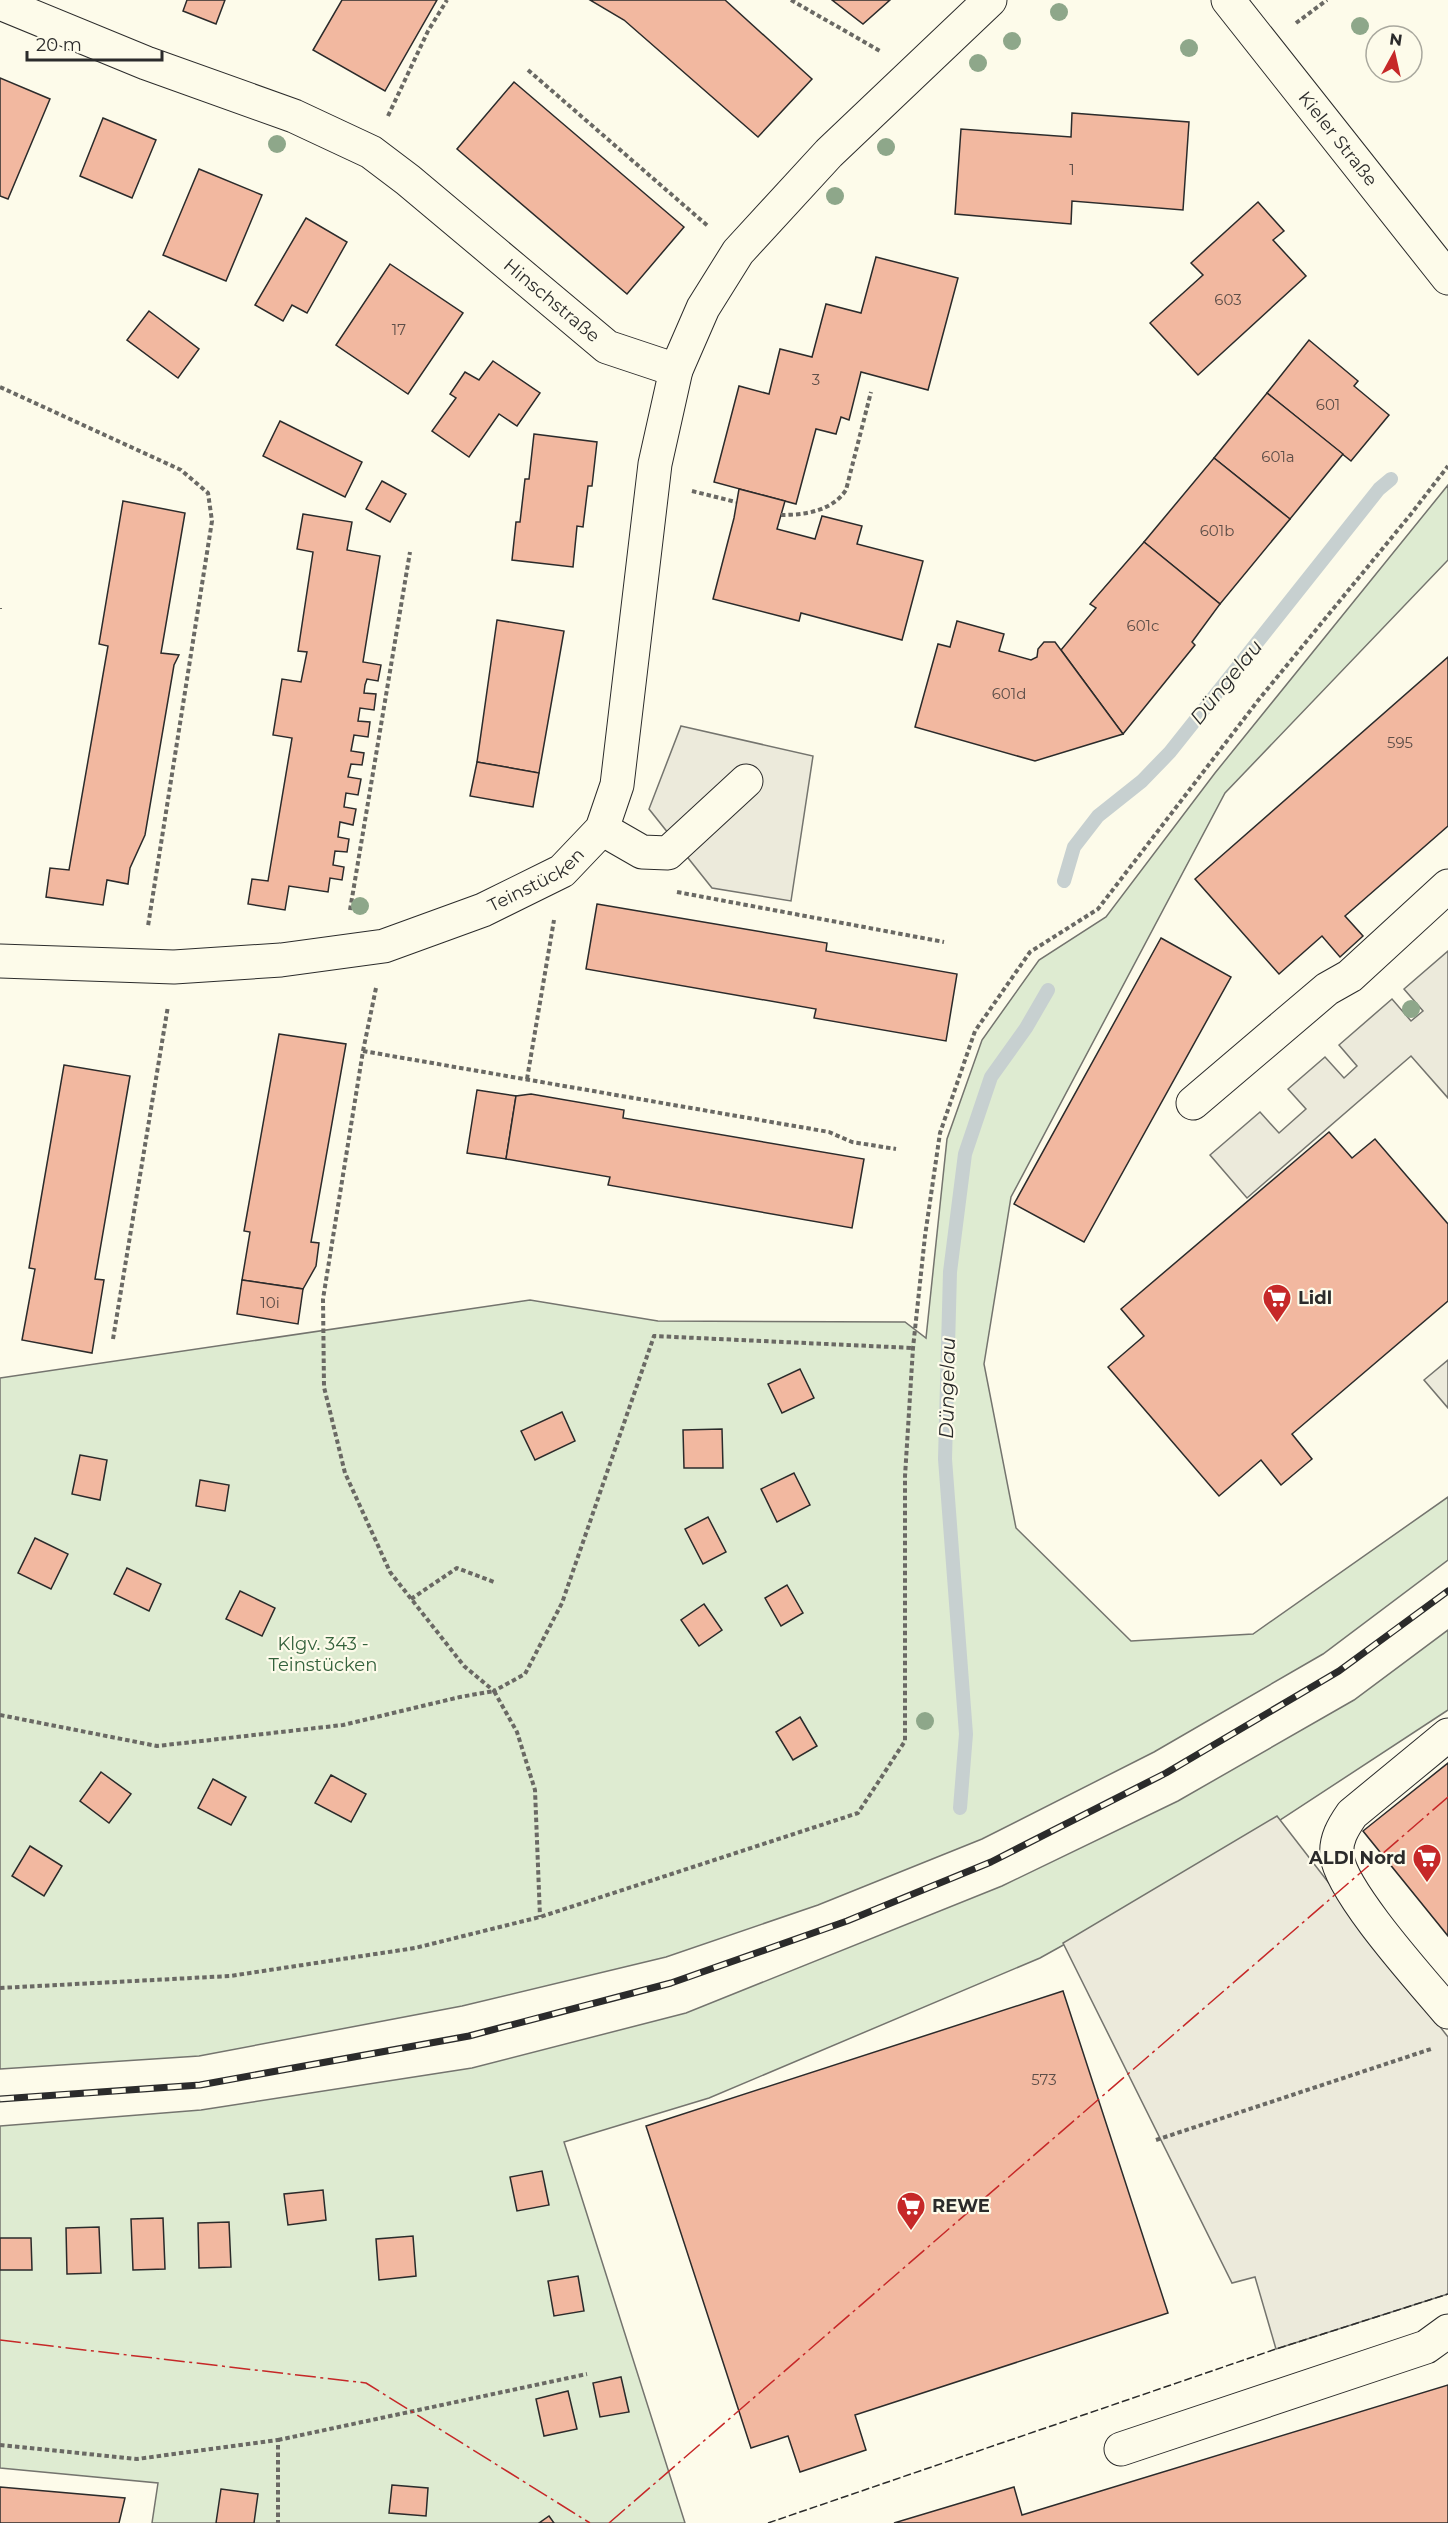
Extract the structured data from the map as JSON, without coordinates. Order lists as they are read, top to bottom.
{
  "streets": {
    "street": ["Kieler Straße", "Hinschstraße", "Teinstücken"]
  },
  "crossings": [
    ["Hinschstraße", "Teinstücken"]
  ],
  "water": ["Düngelau"],
  "parks": ["Klgv. 343 - Teinstücken"],
  "places": {
    "supermarket": ["Lidl", "ALDI Nord", "REWE"]
  },
  "house_numbers": [
    "1",
    "603",
    "17",
    "3",
    "601",
    "601a",
    "601b",
    "601c",
    "601d",
    "595",
    "10i",
    "573"
  ],
  "scale_bar": "20 m",
  "north": "top"
}
